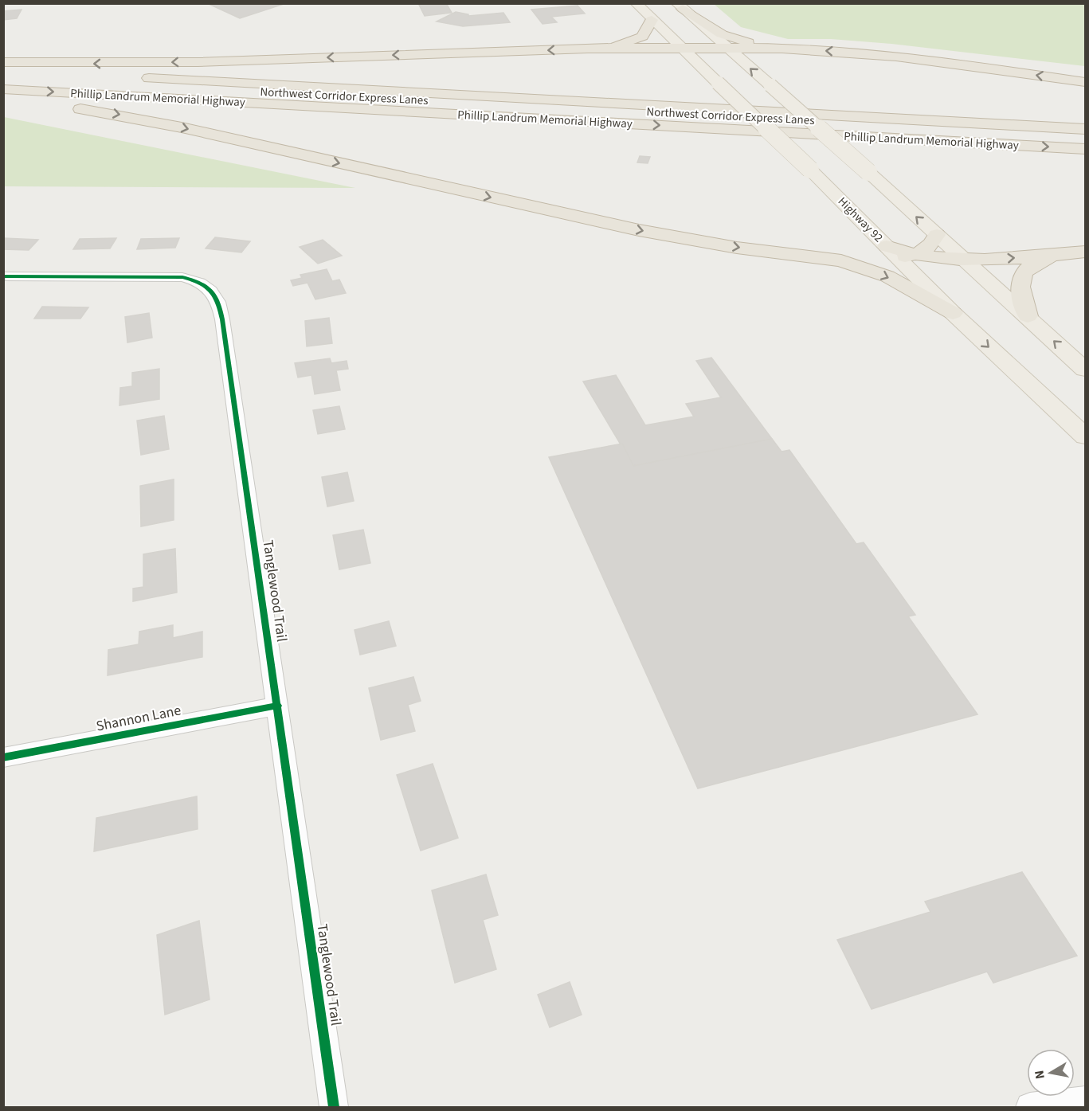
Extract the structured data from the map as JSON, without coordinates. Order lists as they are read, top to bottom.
{
  "streets": {
    "highway": ["Northwest Corridor Express Lanes", "Phillip Landrum Memorial Highway"],
    "main road": ["Highway 92"],
    "street": ["Tanglewood Trail", "Shannon Lane"]
  },
  "crossings": [
    ["Tanglewood Trail", "Shannon Lane"]
  ],
  "north": "left"
}
